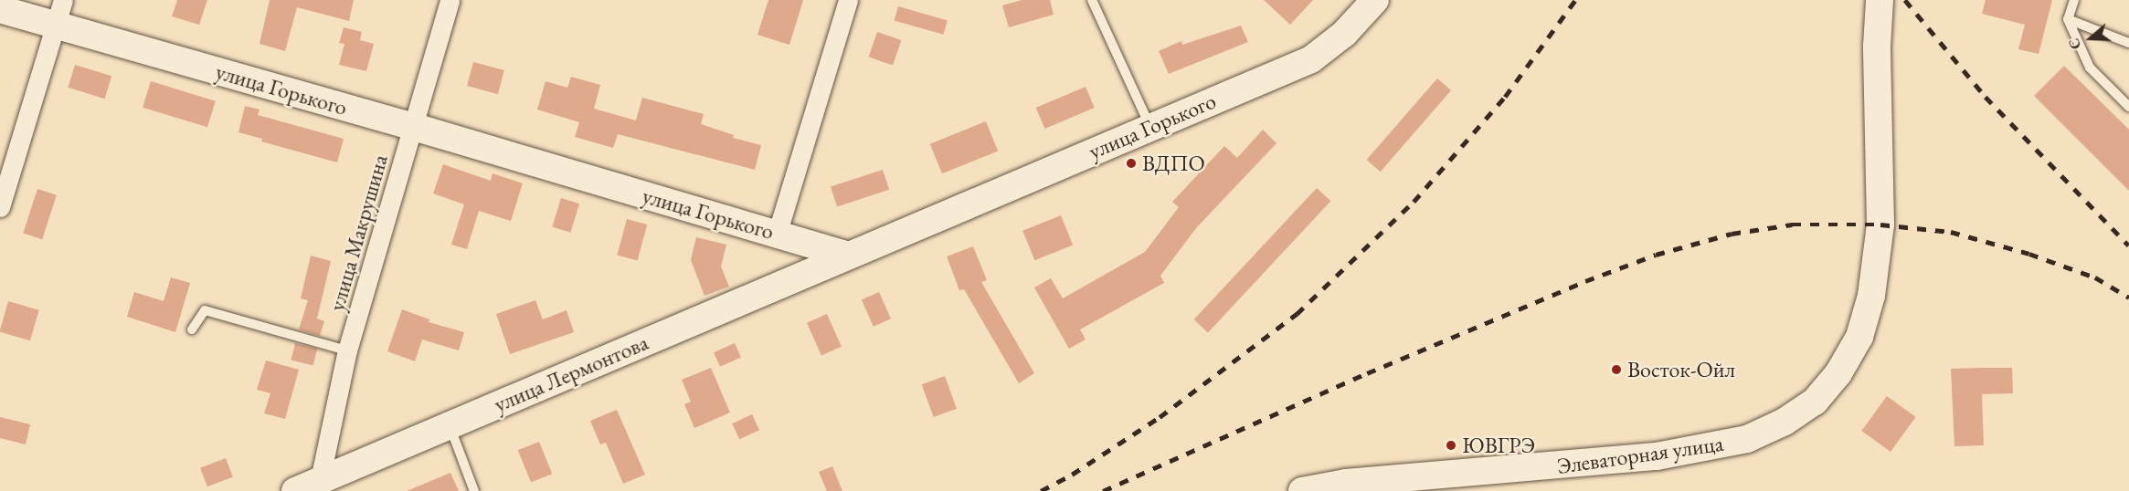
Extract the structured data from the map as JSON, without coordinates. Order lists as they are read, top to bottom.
{
  "streets": {
    "main road": ["улица Горького", "улица Лермонтова", "Элеваторная улица"],
    "street": ["улица Макрушина"]
  },
  "crossings": [
    ["улица Горького", "улица Макрушина"],
    ["улица Горького", "улица Лермонтова"],
    ["улица Макрушина", "улица Лермонтова"]
  ],
  "places": ["ВДПО", "Восток-Ойл", "ЮВГРЭ"],
  "north": "left"
}
